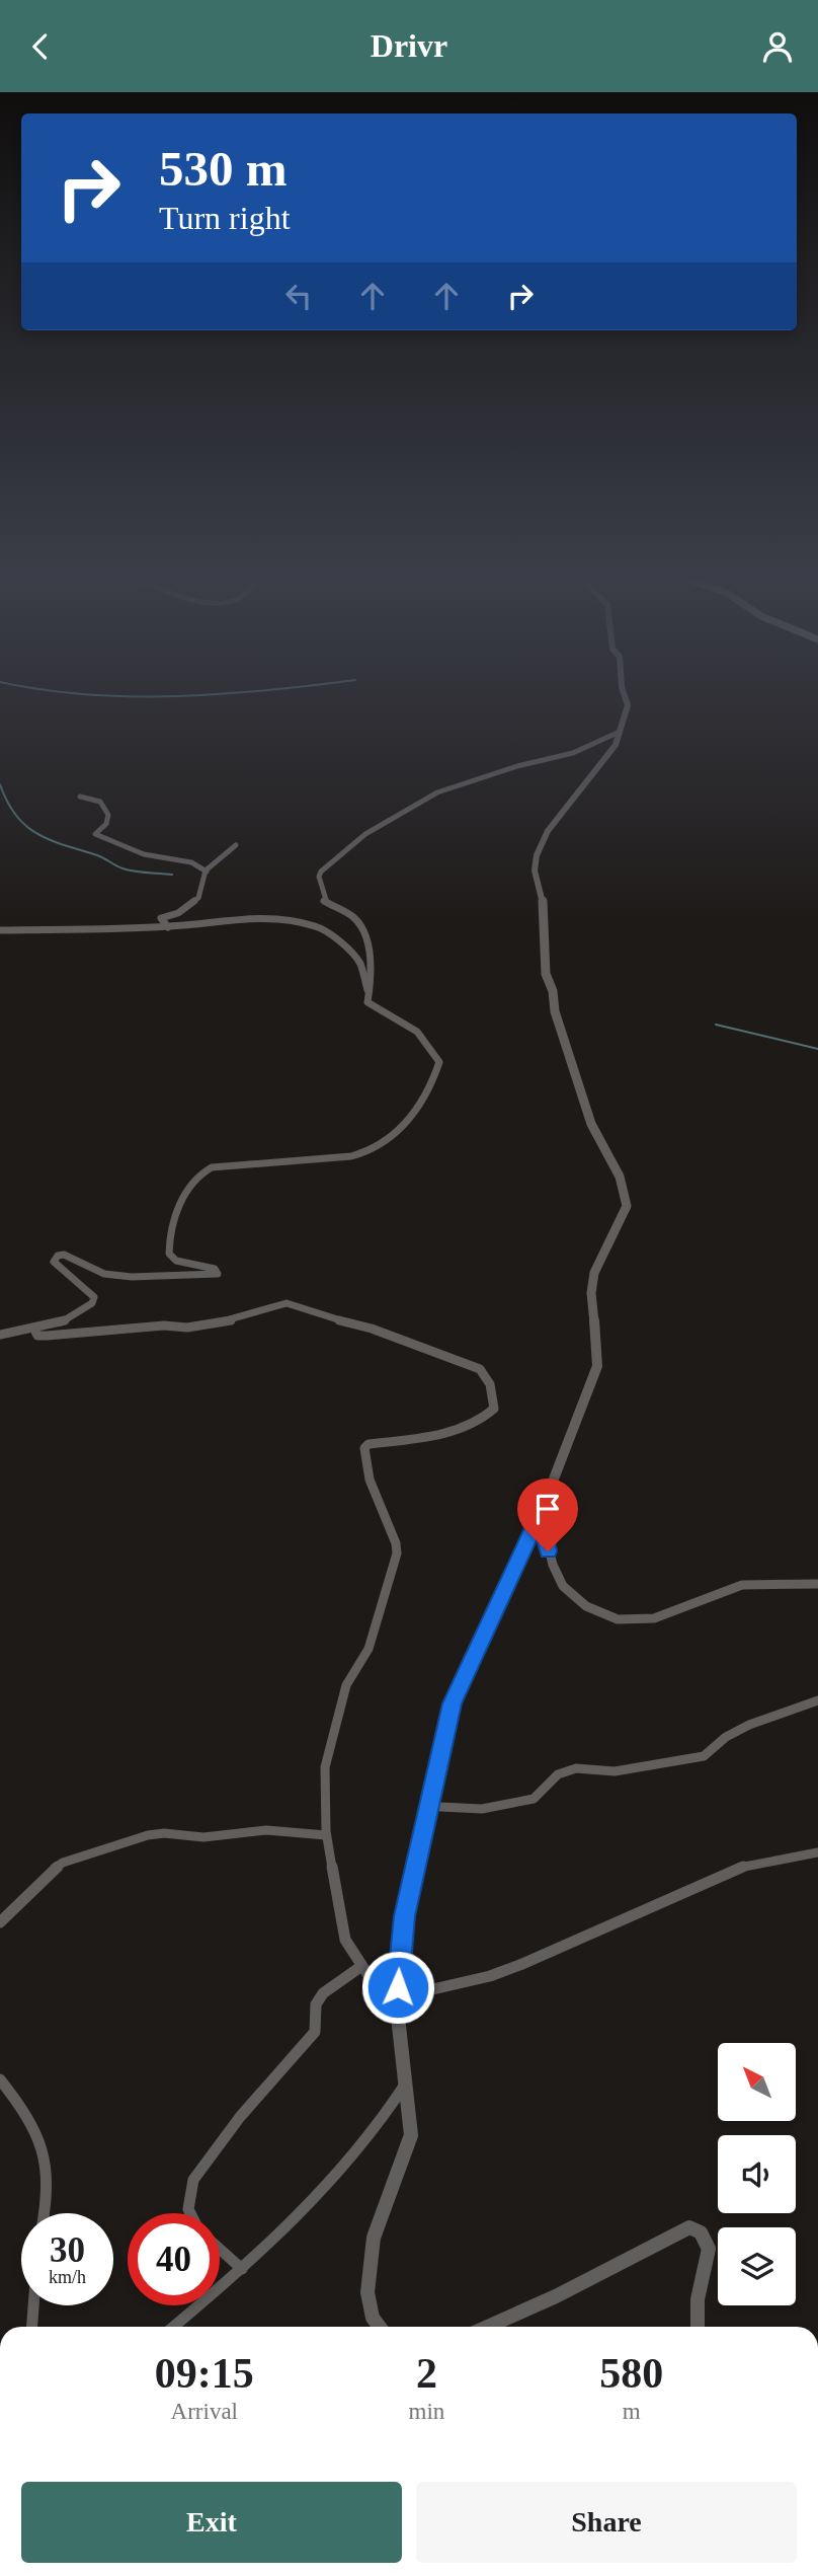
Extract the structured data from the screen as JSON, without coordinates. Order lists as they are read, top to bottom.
{
  "north": "top left",
  "page": {
    "header": "Drivr",
    "turn": ["530 m", "Turn right"],
    "speed": "30 km/h",
    "limit": "40",
    "eta": [
      "09:15",
      "Arrival",
      "2",
      "min",
      "580",
      "m"
    ],
    "buttons": ["Exit", "Share"]
  }
}
